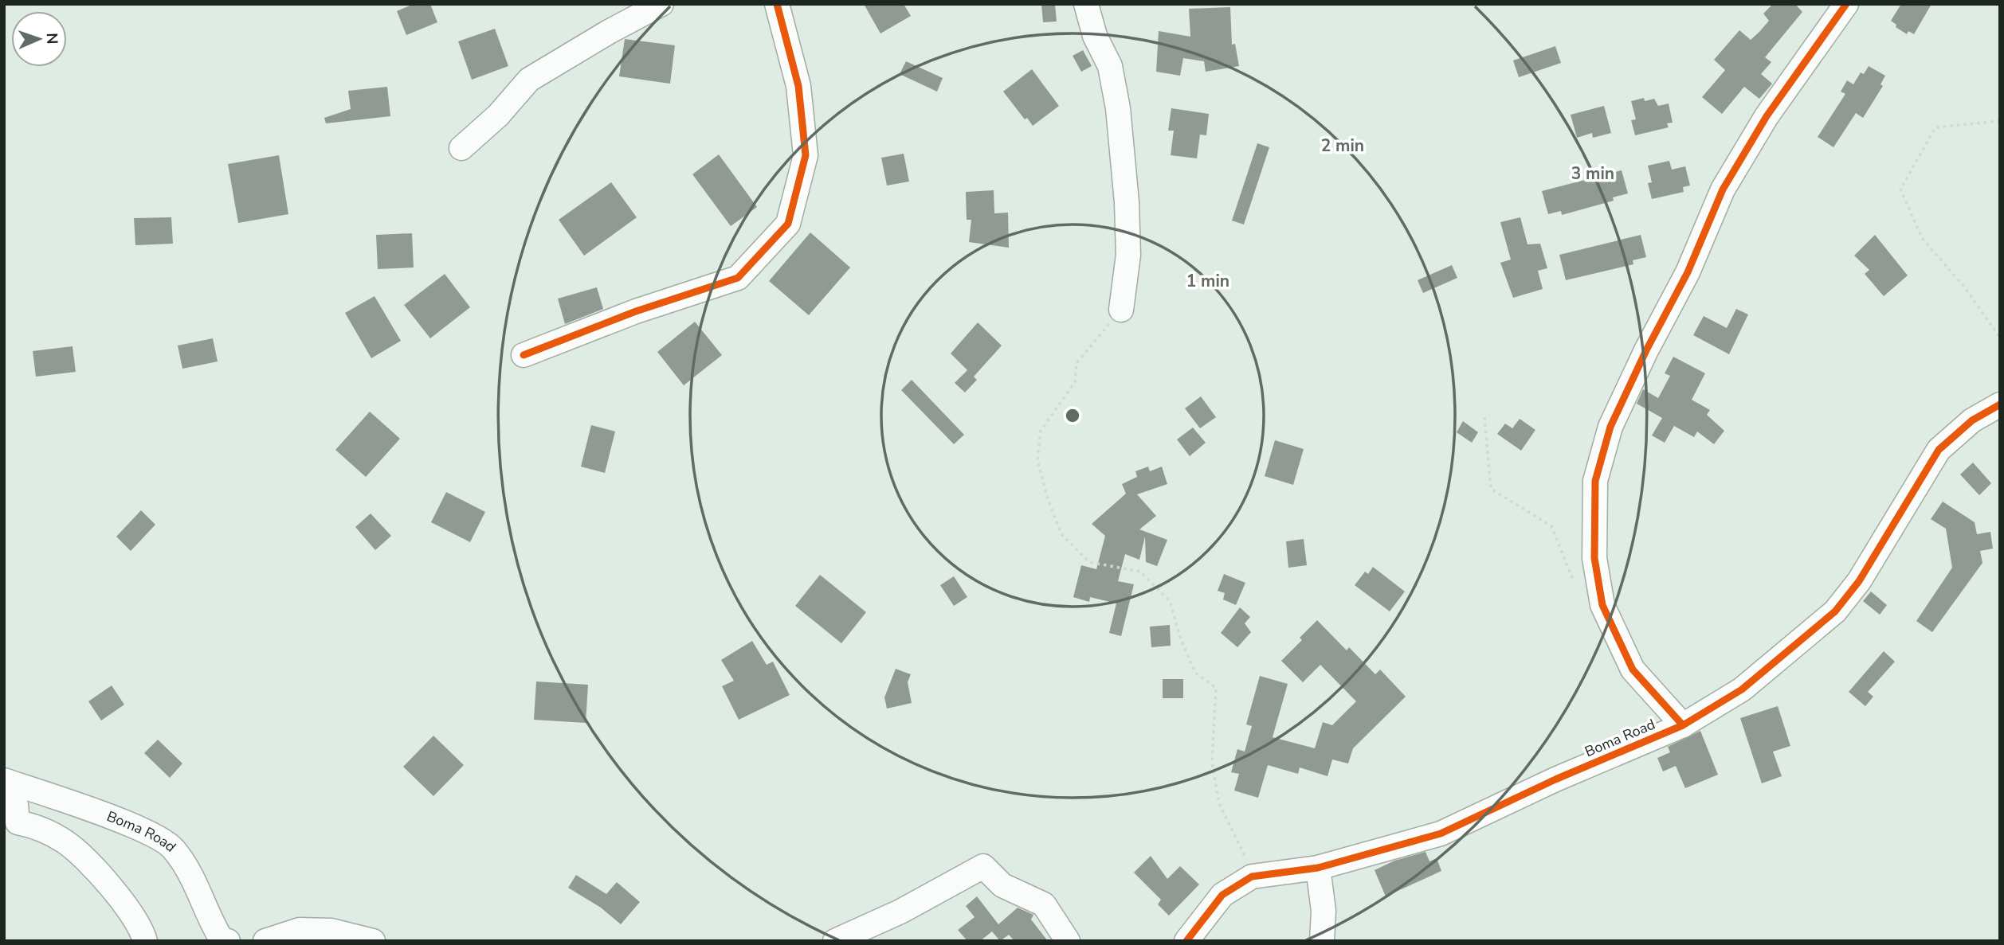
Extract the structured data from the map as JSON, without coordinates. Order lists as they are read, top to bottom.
{
  "streets": {
    "street": ["Boma Road"]
  },
  "north": "right",
  "rings": ["2 min", "3 min", "1 min"]
}
